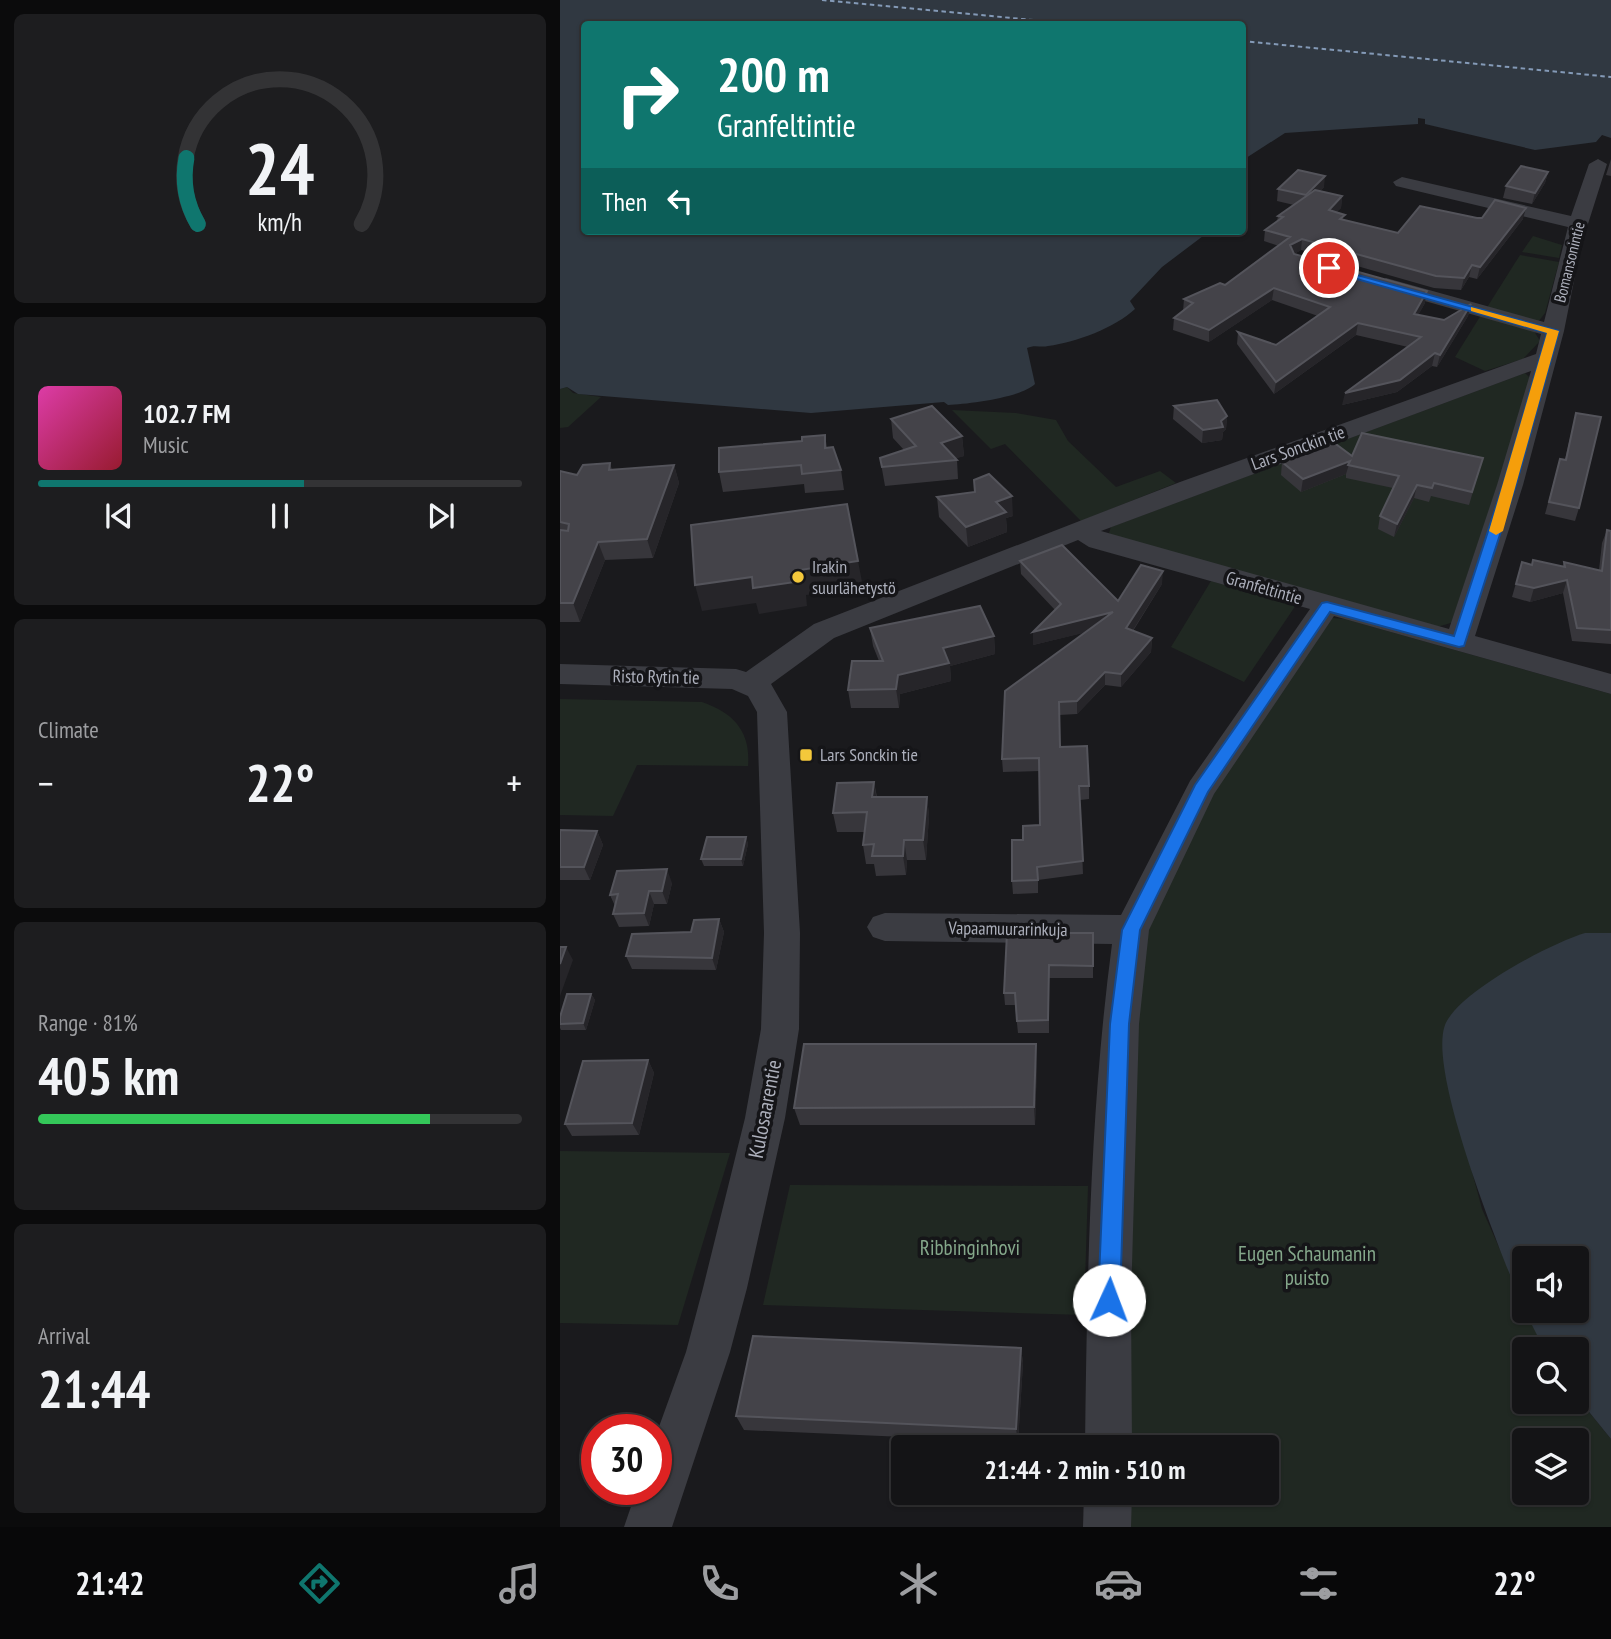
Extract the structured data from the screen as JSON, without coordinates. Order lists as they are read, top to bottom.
{
  "streets": {
    "street": [
      "Bomansonintie",
      "Lars Sonckin tie",
      "Granfeltintie",
      "Risto Rytin tie",
      "Vapaamuurarinkuja",
      "Kulosaarentie"
    ]
  },
  "crossings": [
    ["Bomansonintie", "Lars Sonckin tie"],
    ["Bomansonintie", "Granfeltintie"],
    ["Lars Sonckin tie", "Granfeltintie"],
    ["Lars Sonckin tie", "Risto Rytin tie"],
    ["Lars Sonckin tie", "Kulosaarentie"],
    ["Risto Rytin tie", "Kulosaarentie"]
  ],
  "parks": ["Ribbinginhovi", "Eugen Schaumanin puisto"],
  "places": {
    "other": ["Irakin suurlähetystö"],
    "transit": ["Lars Sonckin tie"]
  },
  "page": {
    "turn": ["200 m", "Granfeltintie"],
    "then": "Then",
    "song": ["102.7 FM", "Music"],
    "tile": [
      "Climate",
      ["Range · 81%", "405 km"],
      ["Arrival", "21:44"]
    ],
    "heat": ["−", "22°", "+"],
    "limit": "30",
    "trip": "21:44 · 2 min · 510 m",
    "tabs": ["21:42", "22°"],
    "gauge": ["24", "km/h"]
  }
}
